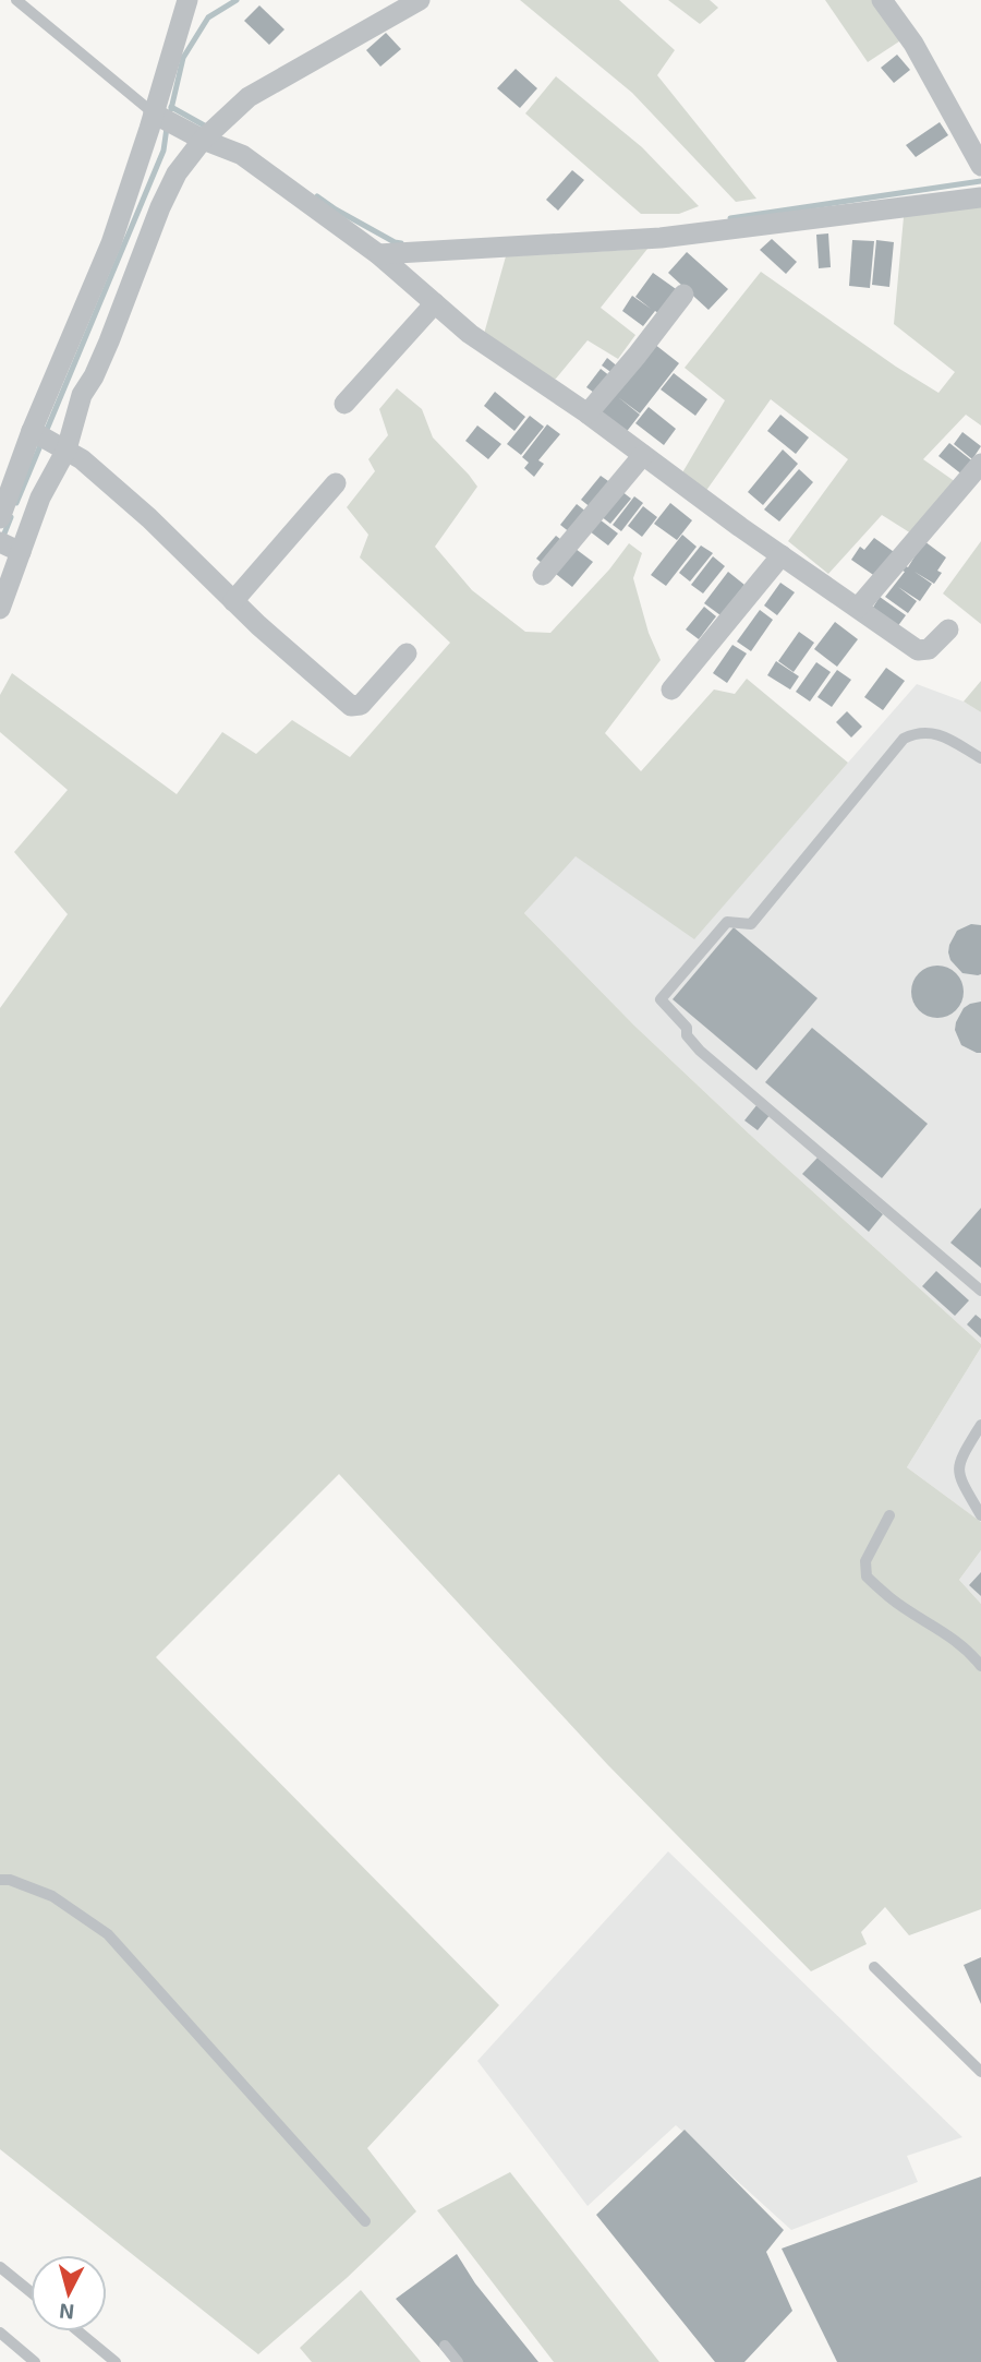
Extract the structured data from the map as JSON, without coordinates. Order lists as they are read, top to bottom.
{
  "north": "bottom"
}
